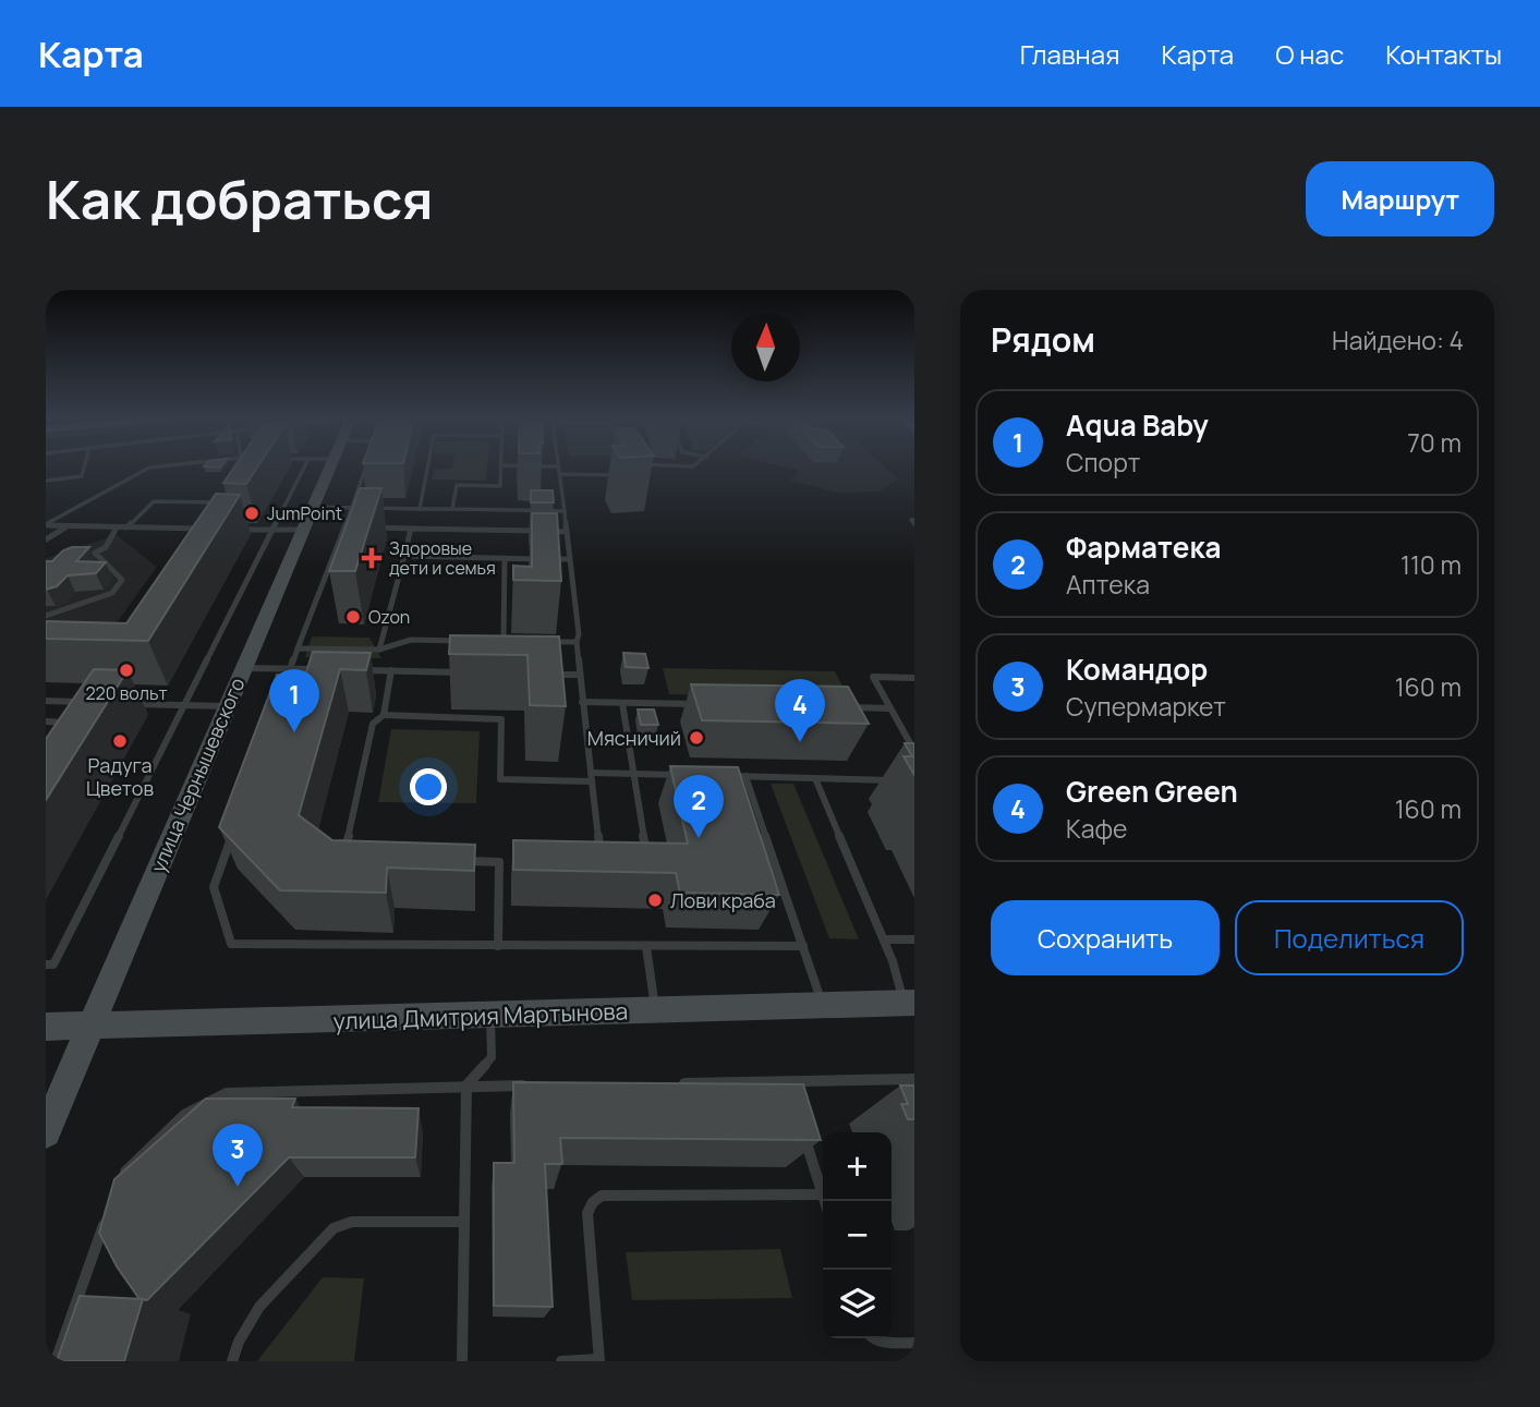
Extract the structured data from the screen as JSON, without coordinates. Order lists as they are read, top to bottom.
{
  "streets": {
    "main road": ["улица Чернышевского", "улица Дмитрия Мартынова"]
  },
  "crossings": [
    ["улица Чернышевского", "улица Дмитрия Мартынова"]
  ],
  "places": {
    "other": [
      "JumPoint",
      "Ozon",
      "220 вольт",
      "Мясничий",
      "Радуга Цветов",
      "Лови краба"
    ],
    "health": ["Здоровые дети и семья"]
  },
  "north": "top",
  "page": {
    "header": "Карта",
    "nav": [
      "Главная",
      "Карта",
      "О нас",
      "Контакты"
    ],
    "buttons": [
      "Маршрут",
      ["Сохранить", "Поделиться"]
    ],
    "title": "Как добраться",
    "heading": ["Рядом", "Найдено: 4"],
    "list": [
      {
        "mark": "1",
        "name": "Aqua Baby",
        "note": "Спорт",
        "value": "70 m"
      },
      {
        "mark": "2",
        "name": "Фарматека",
        "note": "Аптека",
        "value": "110 m"
      },
      {
        "mark": "3",
        "name": "Командор",
        "note": "Супермаркет",
        "value": "160 m"
      },
      {
        "mark": "4",
        "name": "Green Green",
        "note": "Кафе",
        "value": "160 m"
      }
    ],
    "pins": [
      "1",
      "4",
      "2",
      "3"
    ],
    "map_buttons": ["+", "−"]
  }
}
